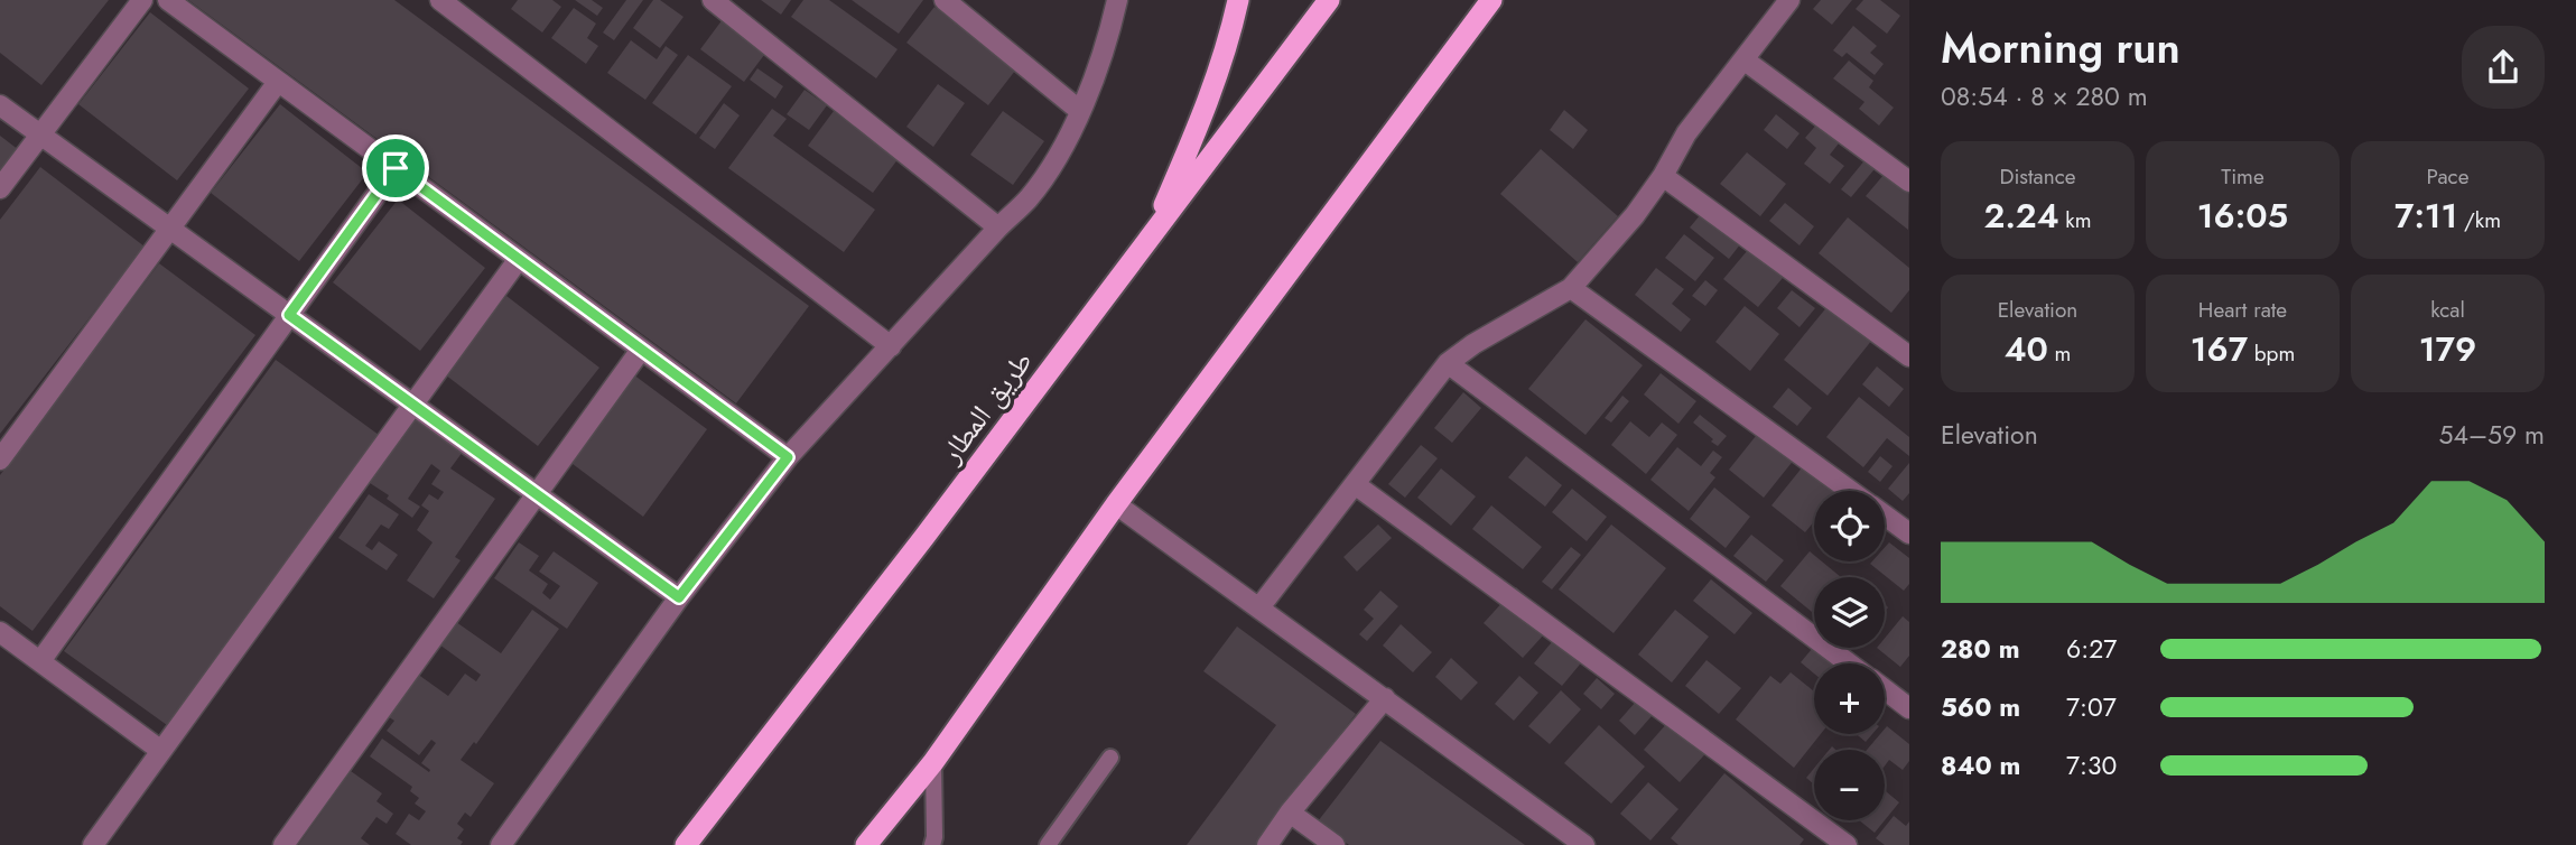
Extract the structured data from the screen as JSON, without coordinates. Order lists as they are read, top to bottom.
{
  "streets": {
    "highway": ["طريق المطار"]
  },
  "page": {
    "heading": ["Morning run", "08:54 · 8 × 280 m"],
    "stats": [
      ["Distance", "2.24 km"],
      ["Time", "16:05"],
      ["Pace", "7:11 /km"],
      ["Elevation", "40 m"],
      ["Heart rate", "167 bpm"],
      ["kcal", "179"]
    ],
    "chart": ["Elevation", "54–59 m"],
    "map_buttons": ["+", "−"],
    "list": [
      {
        "name": "280 m",
        "note": "6:27"
      },
      {
        "name": "560 m",
        "note": "7:07"
      },
      {
        "name": "840 m",
        "note": "7:30"
      }
    ]
  }
}
